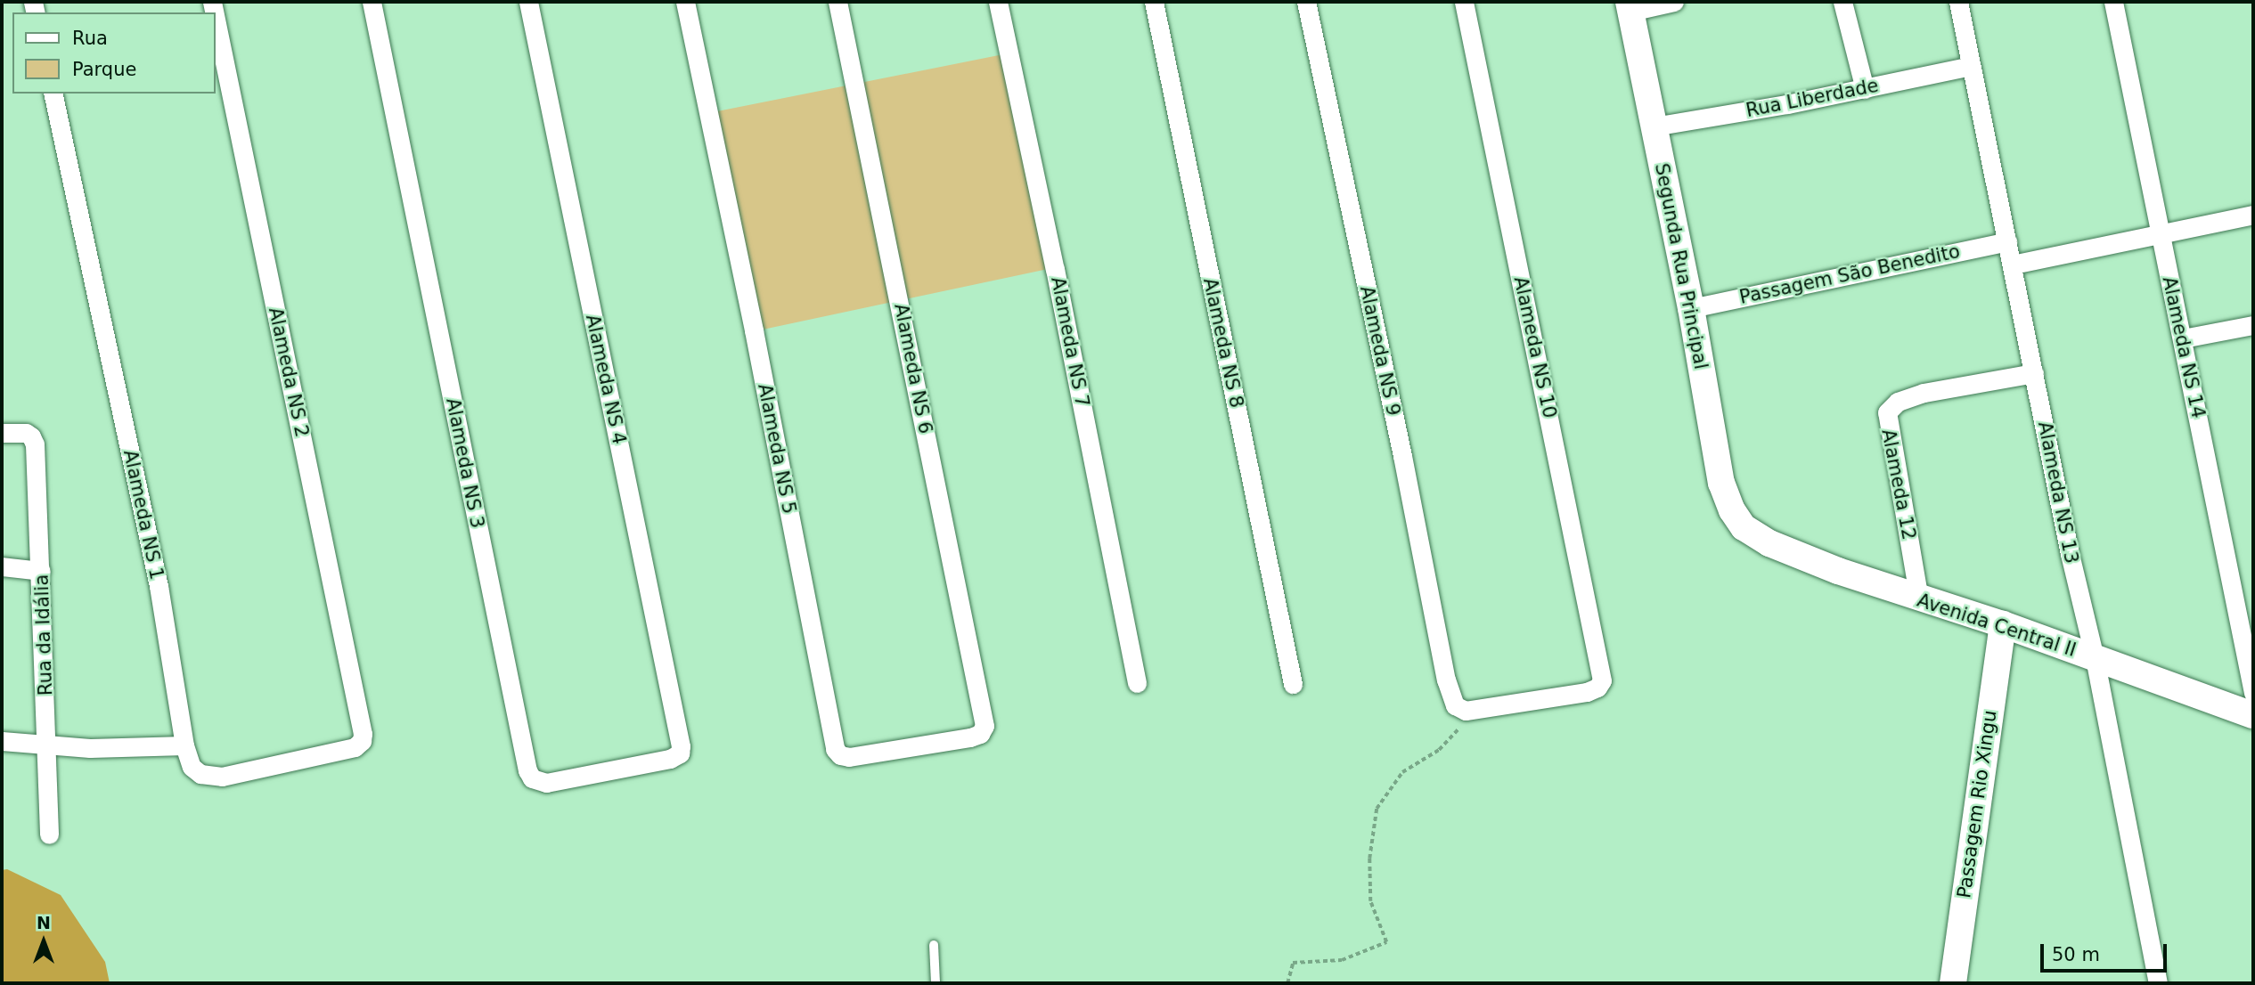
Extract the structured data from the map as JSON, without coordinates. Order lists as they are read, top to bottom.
{
  "streets": {
    "main road": ["Segunda Rua Principal", "Avenida Central II", "Passagem Rio Xingu"],
    "street": [
      "Rua Liberdade",
      "Passagem São Benedito",
      "Alameda NS 7",
      "Alameda NS 8",
      "Alameda NS 10",
      "Alameda NS 14",
      "Alameda NS 9",
      "Alameda NS 6",
      "Alameda NS 2",
      "Alameda NS 4",
      "Alameda NS 5",
      "Alameda NS 3",
      "Alameda 12",
      "Alameda NS 13",
      "Alameda NS 1",
      "Rua da Idália"
    ]
  },
  "crossings": [
    ["Rua Liberdade", "Segunda Rua Principal"],
    ["Rua Liberdade", "Alameda NS 13"],
    ["Segunda Rua Principal", "Passagem São Benedito"],
    ["Segunda Rua Principal", "Avenida Central II"],
    ["Passagem São Benedito", "Alameda NS 13"],
    ["Alameda NS 10", "Alameda NS 9"],
    ["Alameda NS 6", "Alameda NS 5"],
    ["Alameda NS 2", "Alameda NS 1"],
    ["Alameda NS 4", "Alameda NS 3"],
    ["Alameda 12", "Alameda NS 13"],
    ["Alameda 12", "Avenida Central II"],
    ["Alameda NS 13", "Avenida Central II"],
    ["Avenida Central II", "Passagem Rio Xingu"]
  ],
  "legend": ["Rua", "Parque"],
  "scale_bar": "50 m",
  "north": "top"
}
